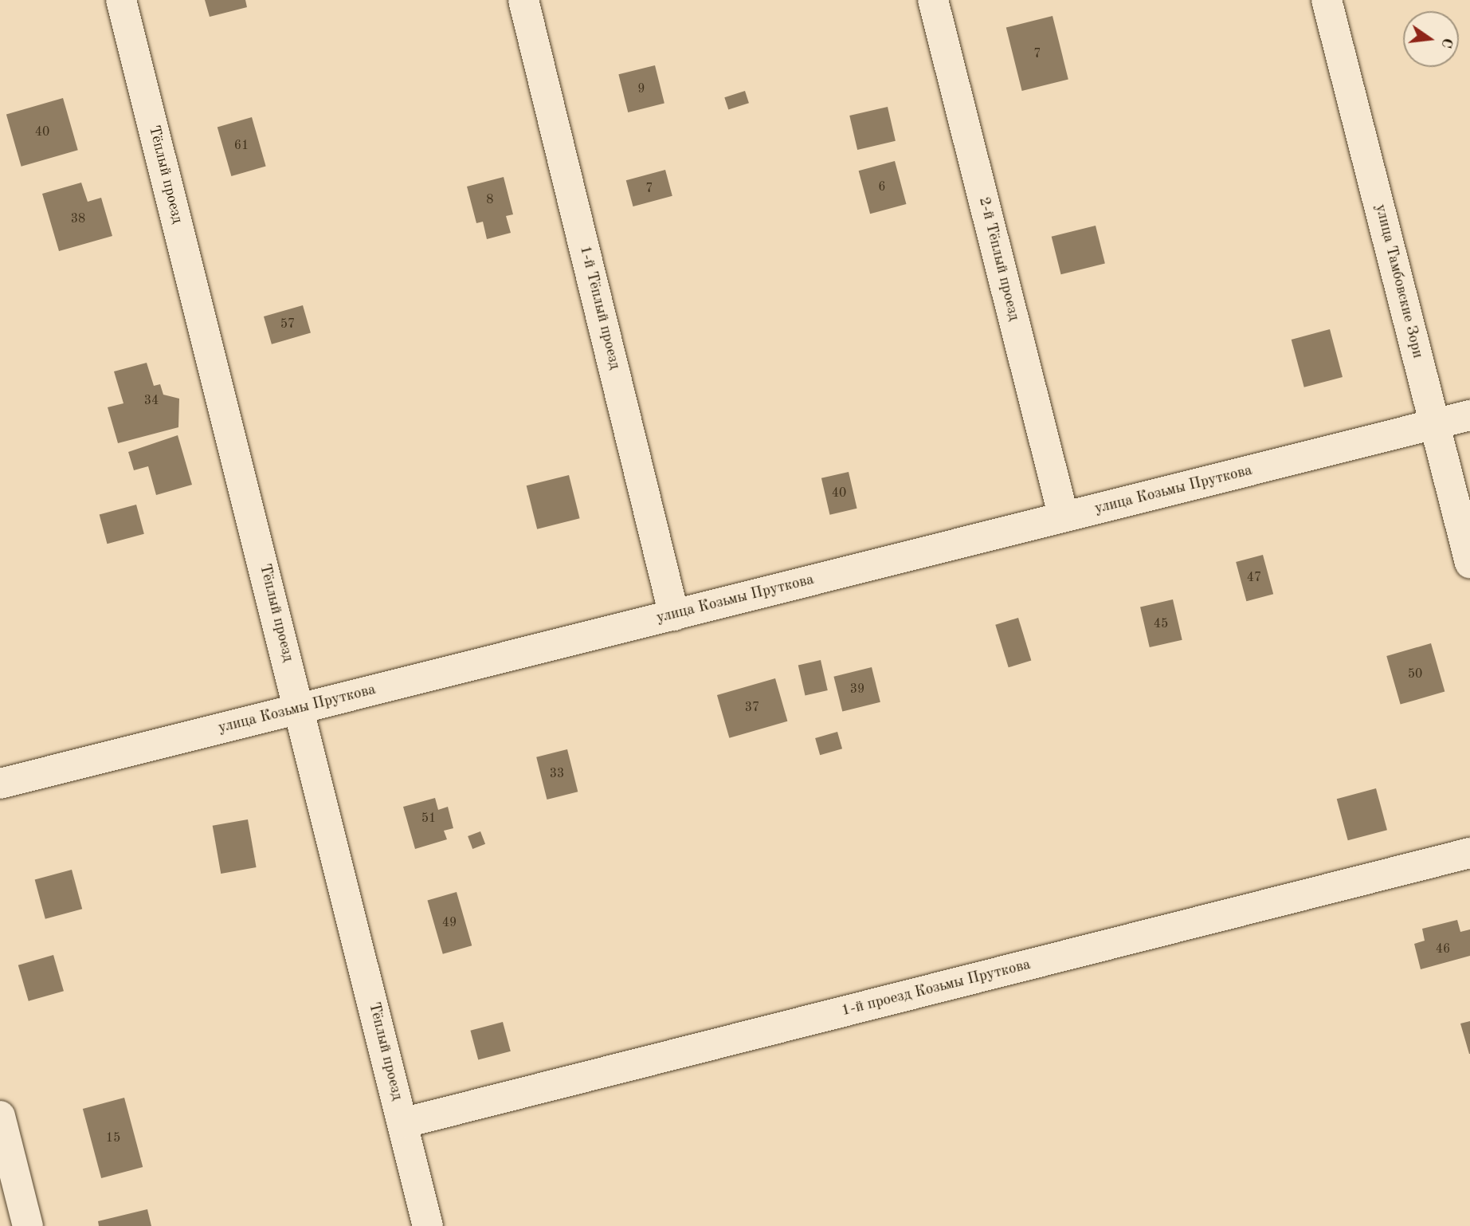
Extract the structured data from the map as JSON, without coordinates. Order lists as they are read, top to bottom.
{
  "streets": {
    "street": [
      "Тёплый проезд",
      "2-й Тёплый проезд",
      "улица Тамбовские Зори",
      "1-й Тёплый проезд",
      "улица Козьмы Пруткова",
      "1-й проезд Козьмы Пруткова"
    ]
  },
  "crossings": [
    ["Тёплый проезд", "улица Козьмы Пруткова"],
    ["Тёплый проезд", "1-й проезд Козьмы Пруткова"],
    ["2-й Тёплый проезд", "улица Козьмы Пруткова"],
    ["улица Тамбовские Зори", "улица Козьмы Пруткова"],
    ["1-й Тёплый проезд", "улица Козьмы Пруткова"]
  ],
  "house_numbers": [
    "7",
    "9",
    "40",
    "61",
    "6",
    "7",
    "8",
    "38",
    "57",
    "34",
    "40",
    "47",
    "45",
    "50",
    "39",
    "37",
    "33",
    "51",
    "49",
    "46",
    "15"
  ],
  "north": "right"
}
